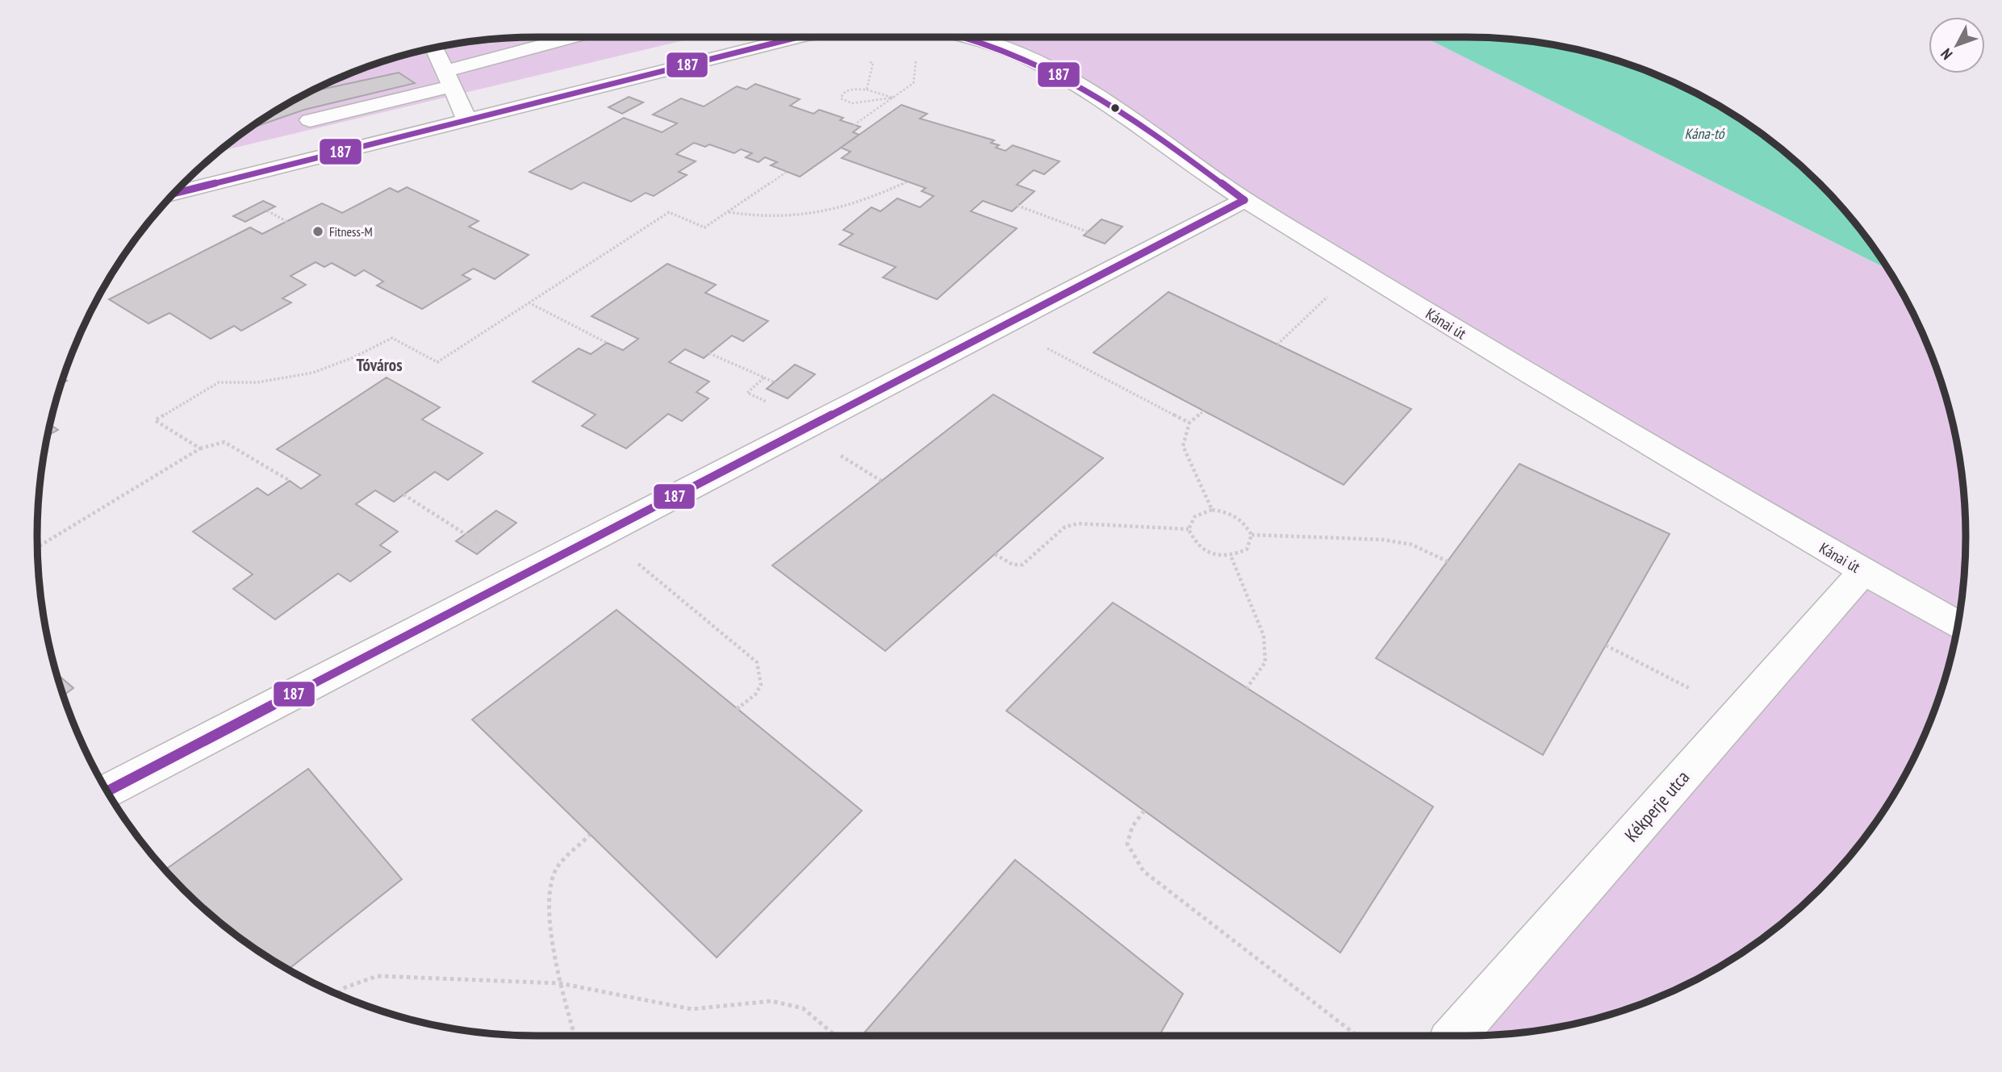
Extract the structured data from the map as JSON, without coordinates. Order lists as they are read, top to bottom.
{
  "streets": {
    "street": ["Kánai út", "Kékperje utca"]
  },
  "crossings": [
    ["Kánai út", "Kékperje utca"]
  ],
  "districts": ["Tóváros"],
  "water": ["Kána-tó"],
  "places": ["Fitness-M"],
  "lines": ["transit line 187"],
  "north": "bottom left"
}
